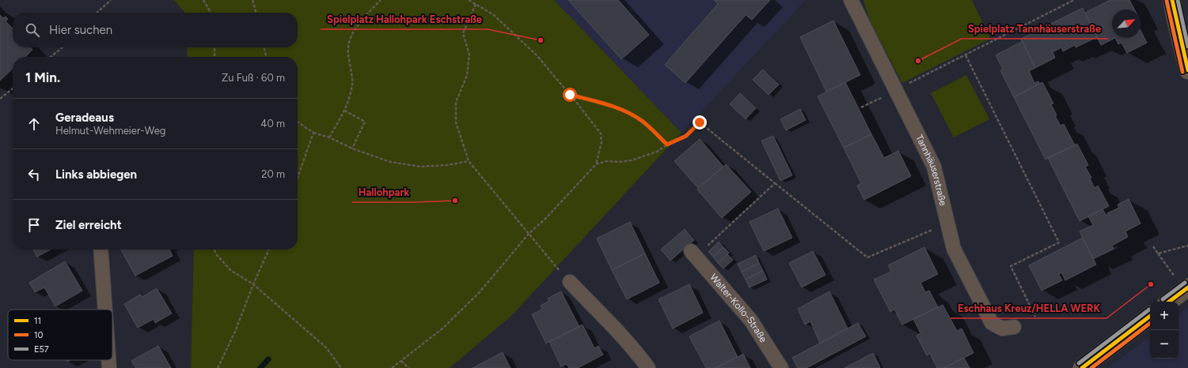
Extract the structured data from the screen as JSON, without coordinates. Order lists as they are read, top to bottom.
{
  "streets": {
    "street": ["Tannhäuserstraße", "Walter-Kollo-Straße"]
  },
  "places": [
    "Spielplatz Hallohpark Eschstraße",
    "Spielplatz Tannhäuserstraße",
    "Hallohpark",
    "Eschhaus Kreuz/HELLA WERK"
  ],
  "lines": ["transit line 11", "transit line E57", "transit line 10"],
  "legend": ["11", "10", "E57"],
  "north": "top right",
  "page": {
    "search": "Hier suchen",
    "heading": ["1 Min.", "Zu Fuß · 60 m"],
    "list": [
      ["Geradeaus", "Helmut-Wehmeier-Weg", "40 m"],
      ["Links abbiegen", "20 m"],
      "Ziel erreicht"
    ],
    "map_buttons": ["+", "−"]
  }
}
